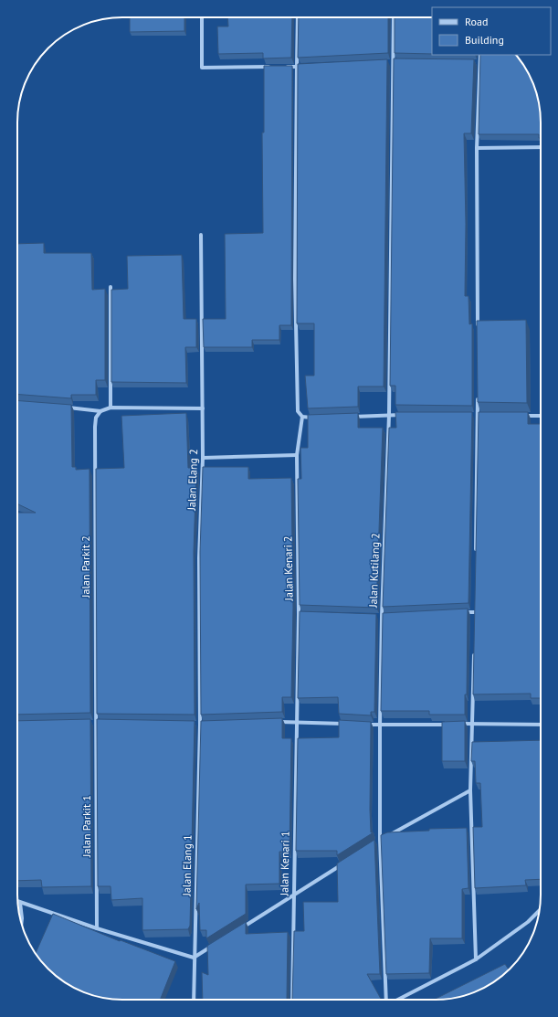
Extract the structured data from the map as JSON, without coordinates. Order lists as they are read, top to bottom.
{
  "streets": {
    "street": [
      "Jalan Elang 2",
      "Jalan Parkit 2",
      "Jalan Kenari 2",
      "Jalan Kutilang 2",
      "Jalan Parkit 1",
      "Jalan Kenari 1",
      "Jalan Elang 1"
    ]
  },
  "crossings": [
    ["Jalan Elang 2", "Jalan Elang 1"],
    ["Jalan Parkit 2", "Jalan Parkit 1"],
    ["Jalan Kenari 2", "Jalan Kenari 1"]
  ],
  "legend": ["Road", "Building"]
}
